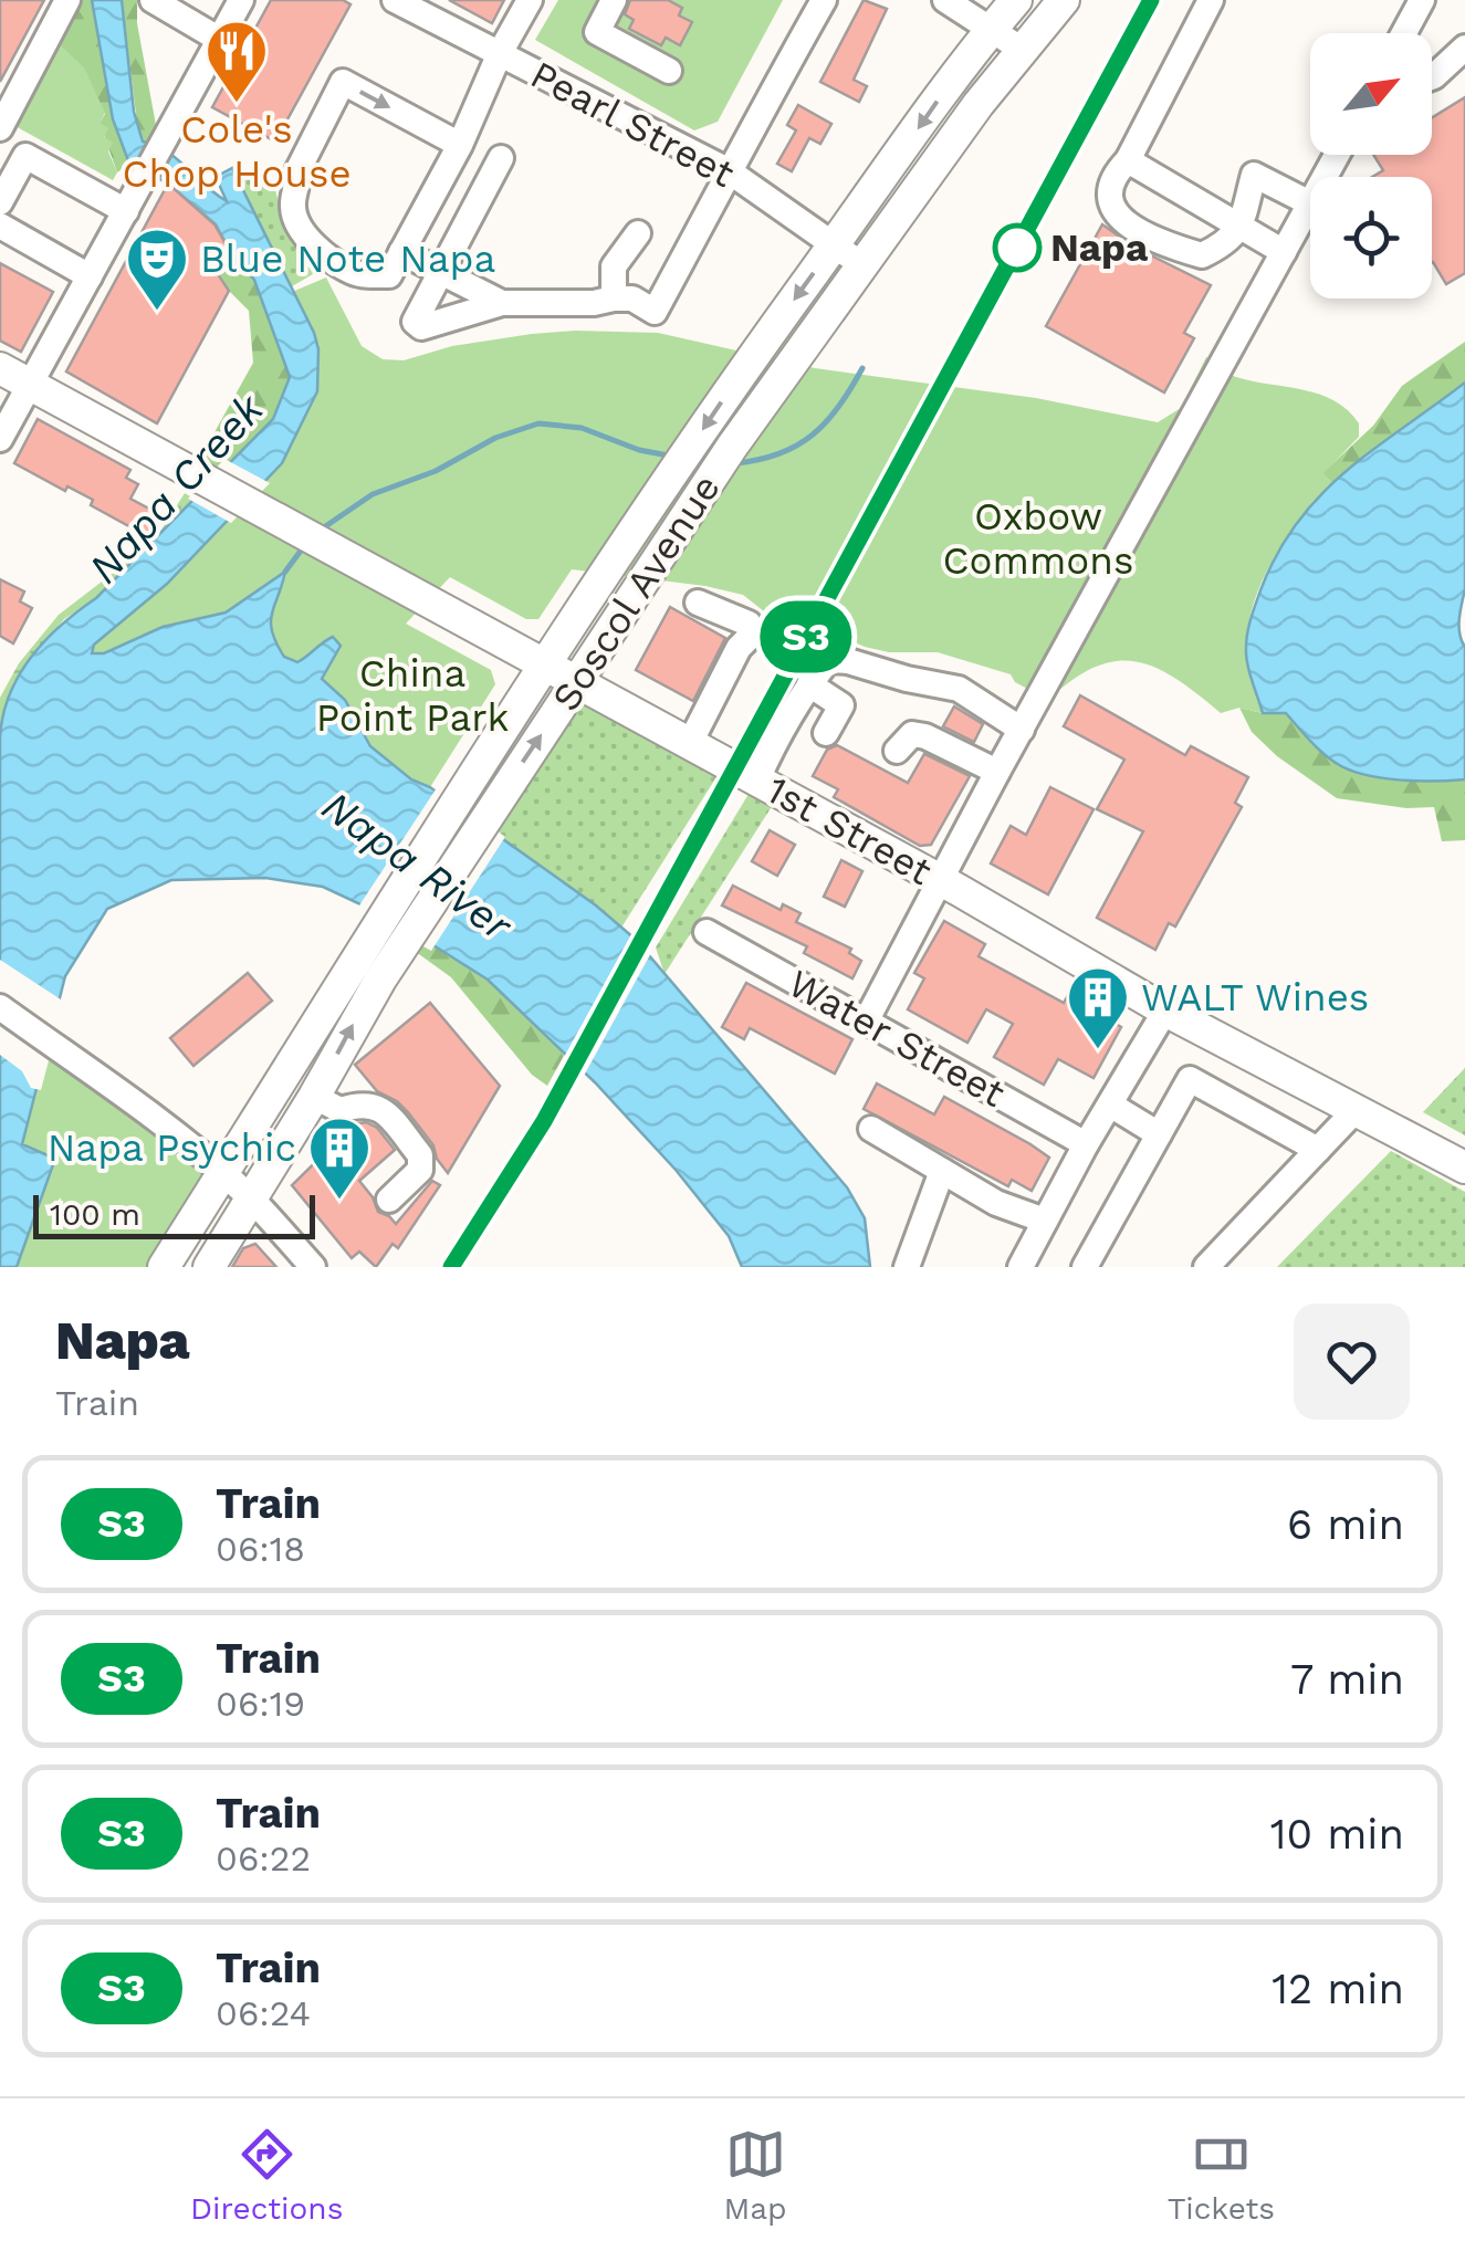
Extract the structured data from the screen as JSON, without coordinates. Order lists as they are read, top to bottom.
{
  "streets": {
    "main road": ["Soscol Avenue", "1st Street"],
    "street": ["Pearl Street", "Water Street"]
  },
  "crossings": [
    ["Pearl Street", "Soscol Avenue"],
    ["Soscol Avenue", "1st Street"]
  ],
  "water": ["Napa Creek", "Napa River"],
  "parks": ["Oxbow Commons", "China Point Park"],
  "places": {
    "restaurant": ["Cole's Chop House"],
    "other": ["Napa"],
    "theatre": ["Blue Note Napa"],
    "building": ["WALT Wines", "Napa Psychic"]
  },
  "scale_bar": "100 m",
  "north": "top right",
  "page": {
    "on_map": "S3",
    "scale": "100 m",
    "heading": ["Napa", "Train"],
    "list": [
      {
        "mark": "S3",
        "name": "Train",
        "note": "06:18",
        "value": "6 min"
      },
      {
        "mark": "S3",
        "name": "Train",
        "note": "06:19",
        "value": "7 min"
      },
      {
        "mark": "S3",
        "name": "Train",
        "note": "06:22",
        "value": "10 min"
      },
      {
        "mark": "S3",
        "name": "Train",
        "note": "06:24",
        "value": "12 min"
      }
    ],
    "tabs": ["Directions", "Map", "Tickets"]
  }
}
